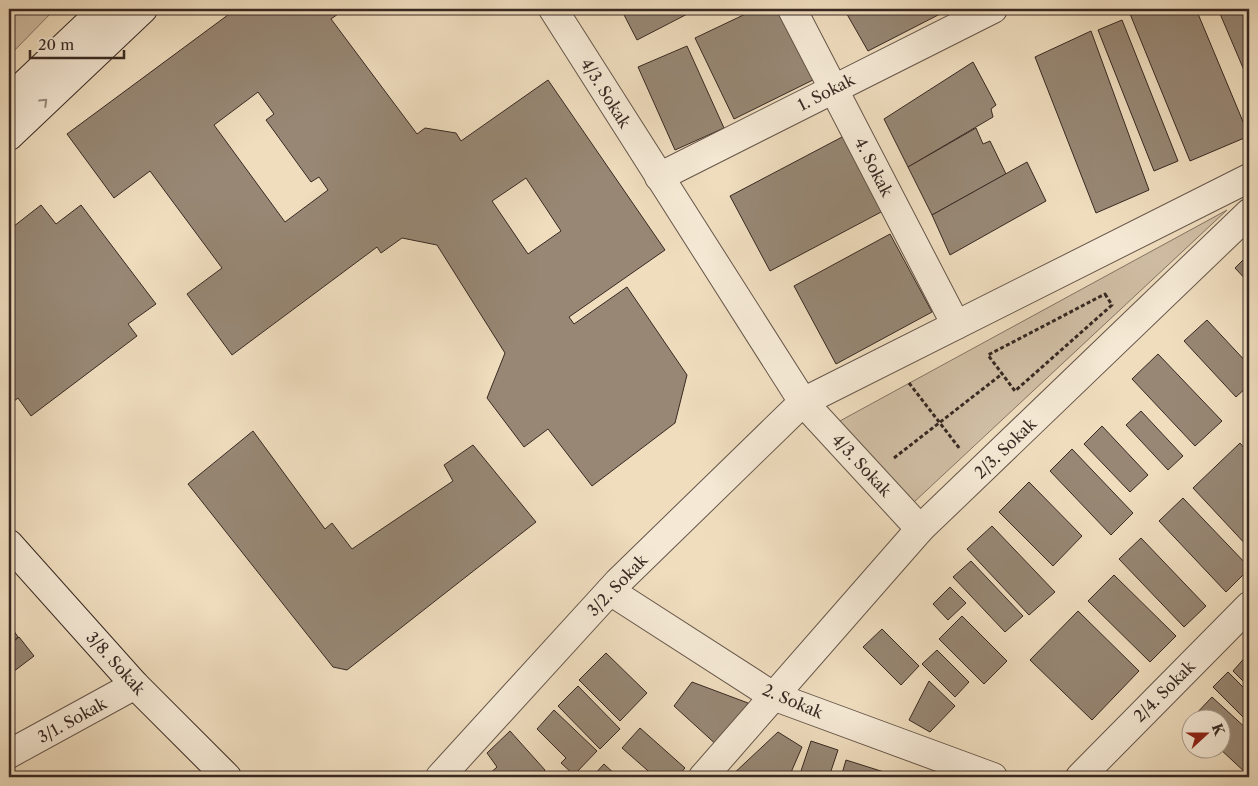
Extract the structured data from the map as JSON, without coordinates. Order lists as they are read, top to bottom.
{
  "streets": {
    "street": [
      "1. Sokak",
      "4/3. Sokak",
      "4. Sokak",
      "2/3. Sokak",
      "3/2. Sokak",
      "3/8. Sokak",
      "2/4. Sokak",
      "2. Sokak",
      "3/1. Sokak"
    ]
  },
  "crossings": [
    ["1. Sokak", "4/3. Sokak"],
    ["1. Sokak", "4. Sokak"],
    ["4/3. Sokak", "2/3. Sokak"],
    ["4/3. Sokak", "3/2. Sokak"],
    ["2/3. Sokak", "2. Sokak"],
    ["3/2. Sokak", "2. Sokak"],
    ["3/8. Sokak", "3/1. Sokak"]
  ],
  "scale_bar": "20 m",
  "north": "right"
}
